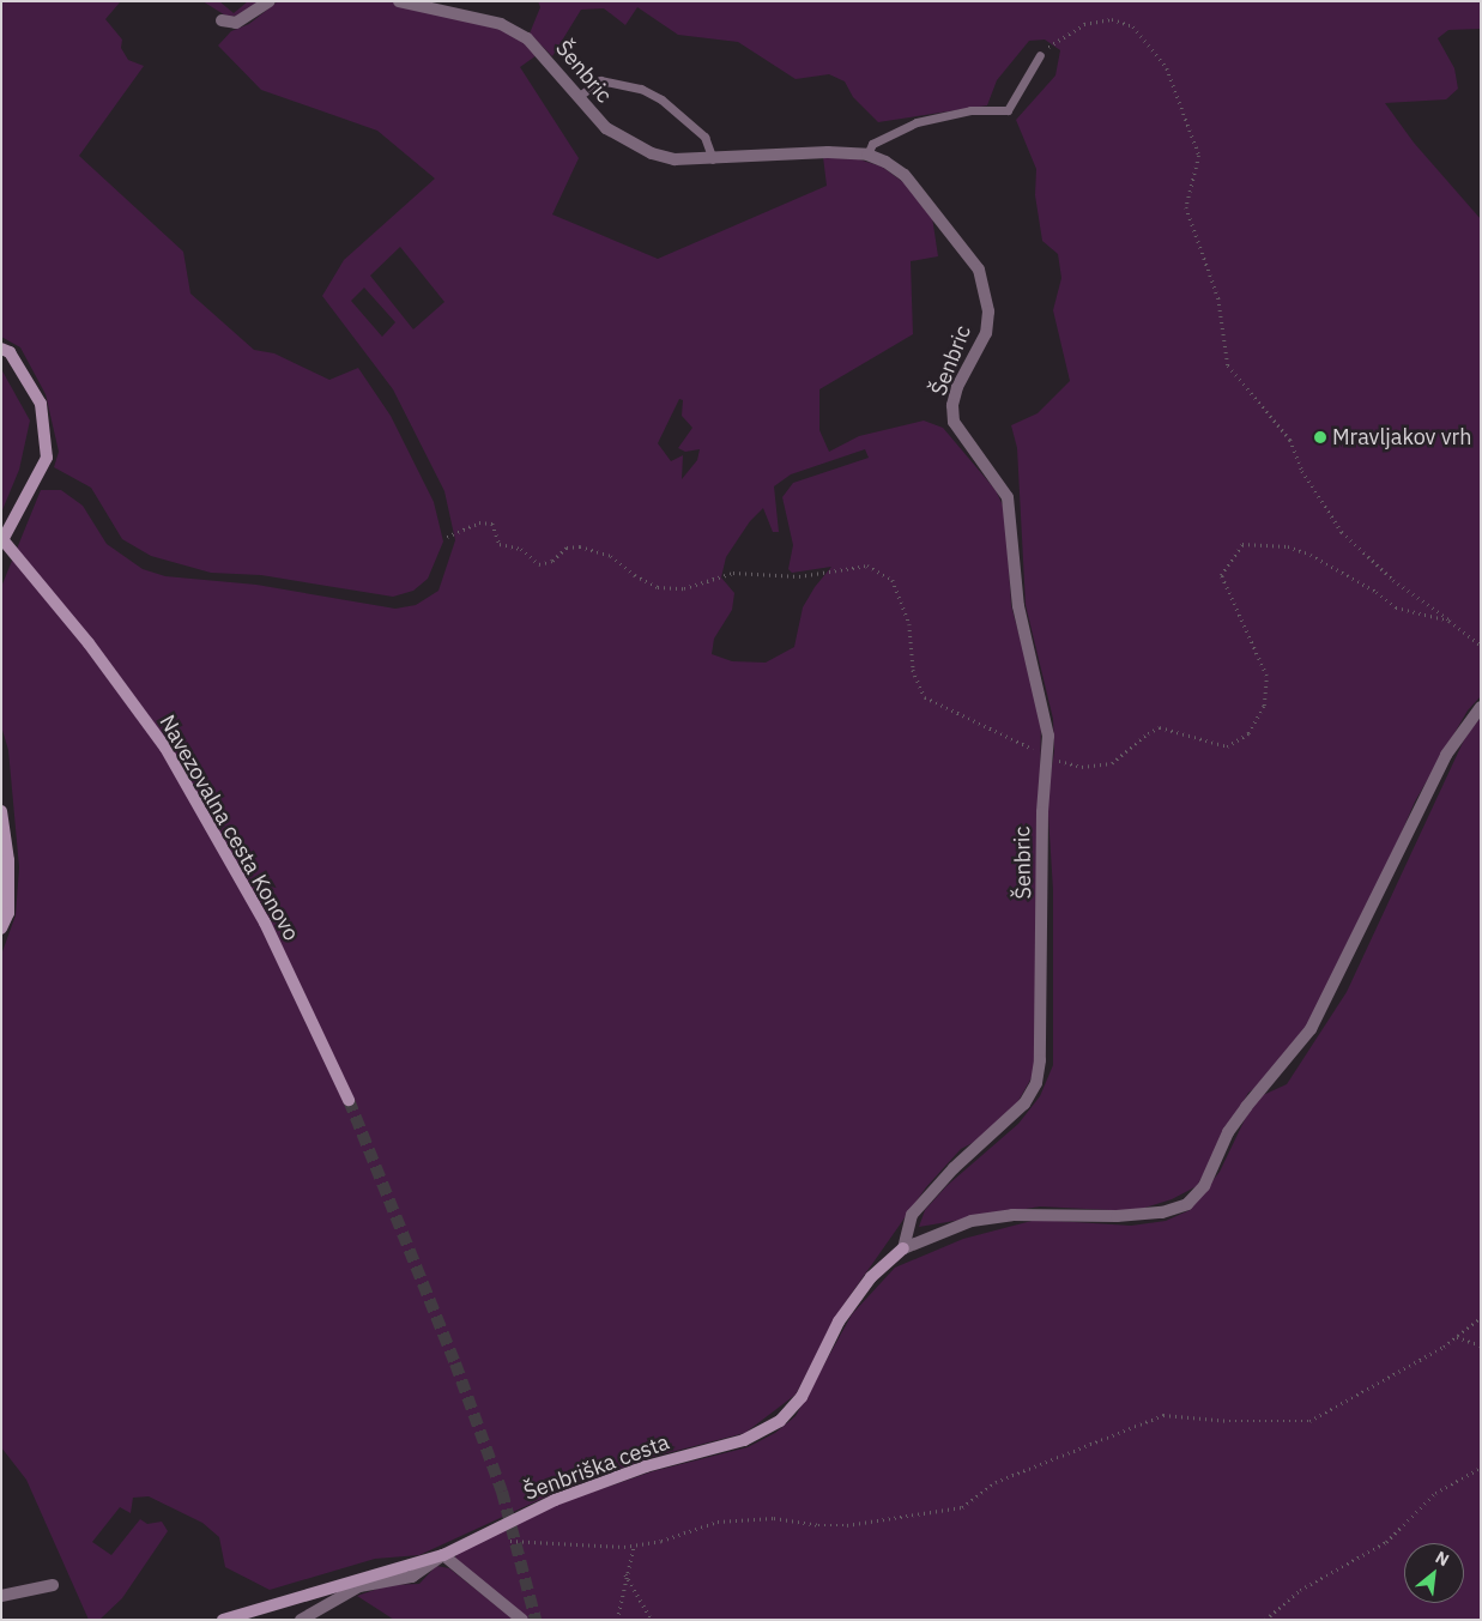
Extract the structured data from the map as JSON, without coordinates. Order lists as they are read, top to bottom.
{
  "streets": {
    "street": ["Šenbric", "Navezovalna cesta Konovo", "Šenbriška cesta"]
  },
  "crossings": [
    ["Šenbric", "Šenbriška cesta"]
  ],
  "places": ["Mravljakov vrh"],
  "north": "top right"
}
